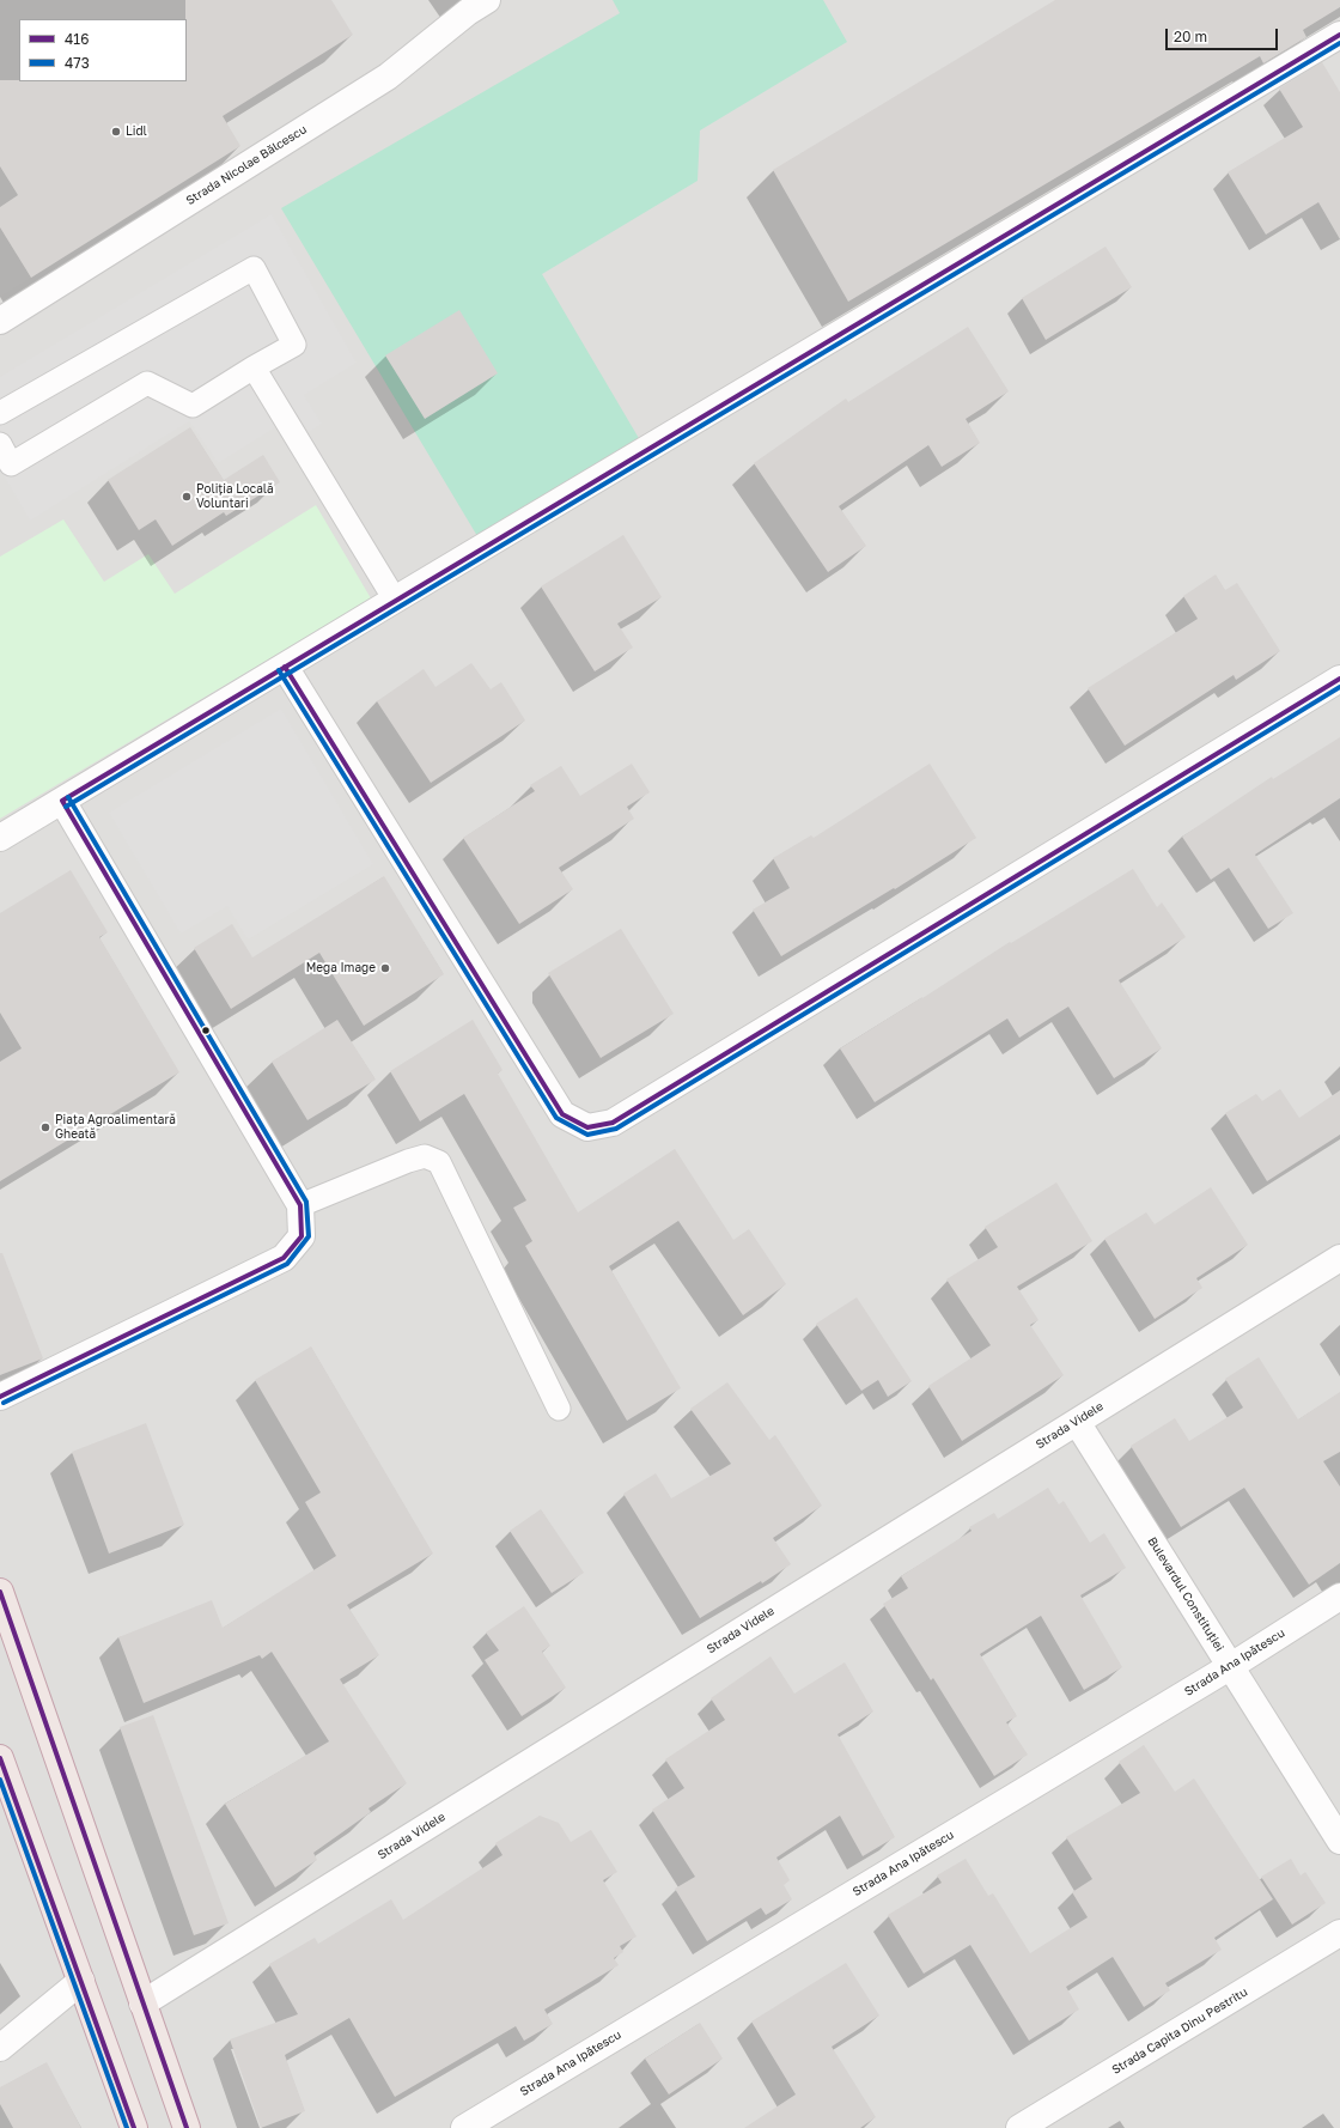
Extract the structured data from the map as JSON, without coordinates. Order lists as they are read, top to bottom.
{
  "streets": {
    "street": [
      "Strada Nicolae Bălcescu",
      "Strada Videle",
      "Bulevardul Constituției",
      "Strada Ana Ipătescu",
      "Strada Capita Dinu Pestritu"
    ]
  },
  "crossings": [
    ["Strada Videle", "Bulevardul Constituției"],
    ["Bulevardul Constituției", "Strada Ana Ipătescu"]
  ],
  "places": [
    "Lidl",
    "Poliția Locală Voluntari",
    "Mega Image",
    "Piața Agroalimentară Gheată"
  ],
  "lines": ["transit line 416", "transit line 473"],
  "legend": ["416", "473"],
  "scale_bar": "20 m"
}
